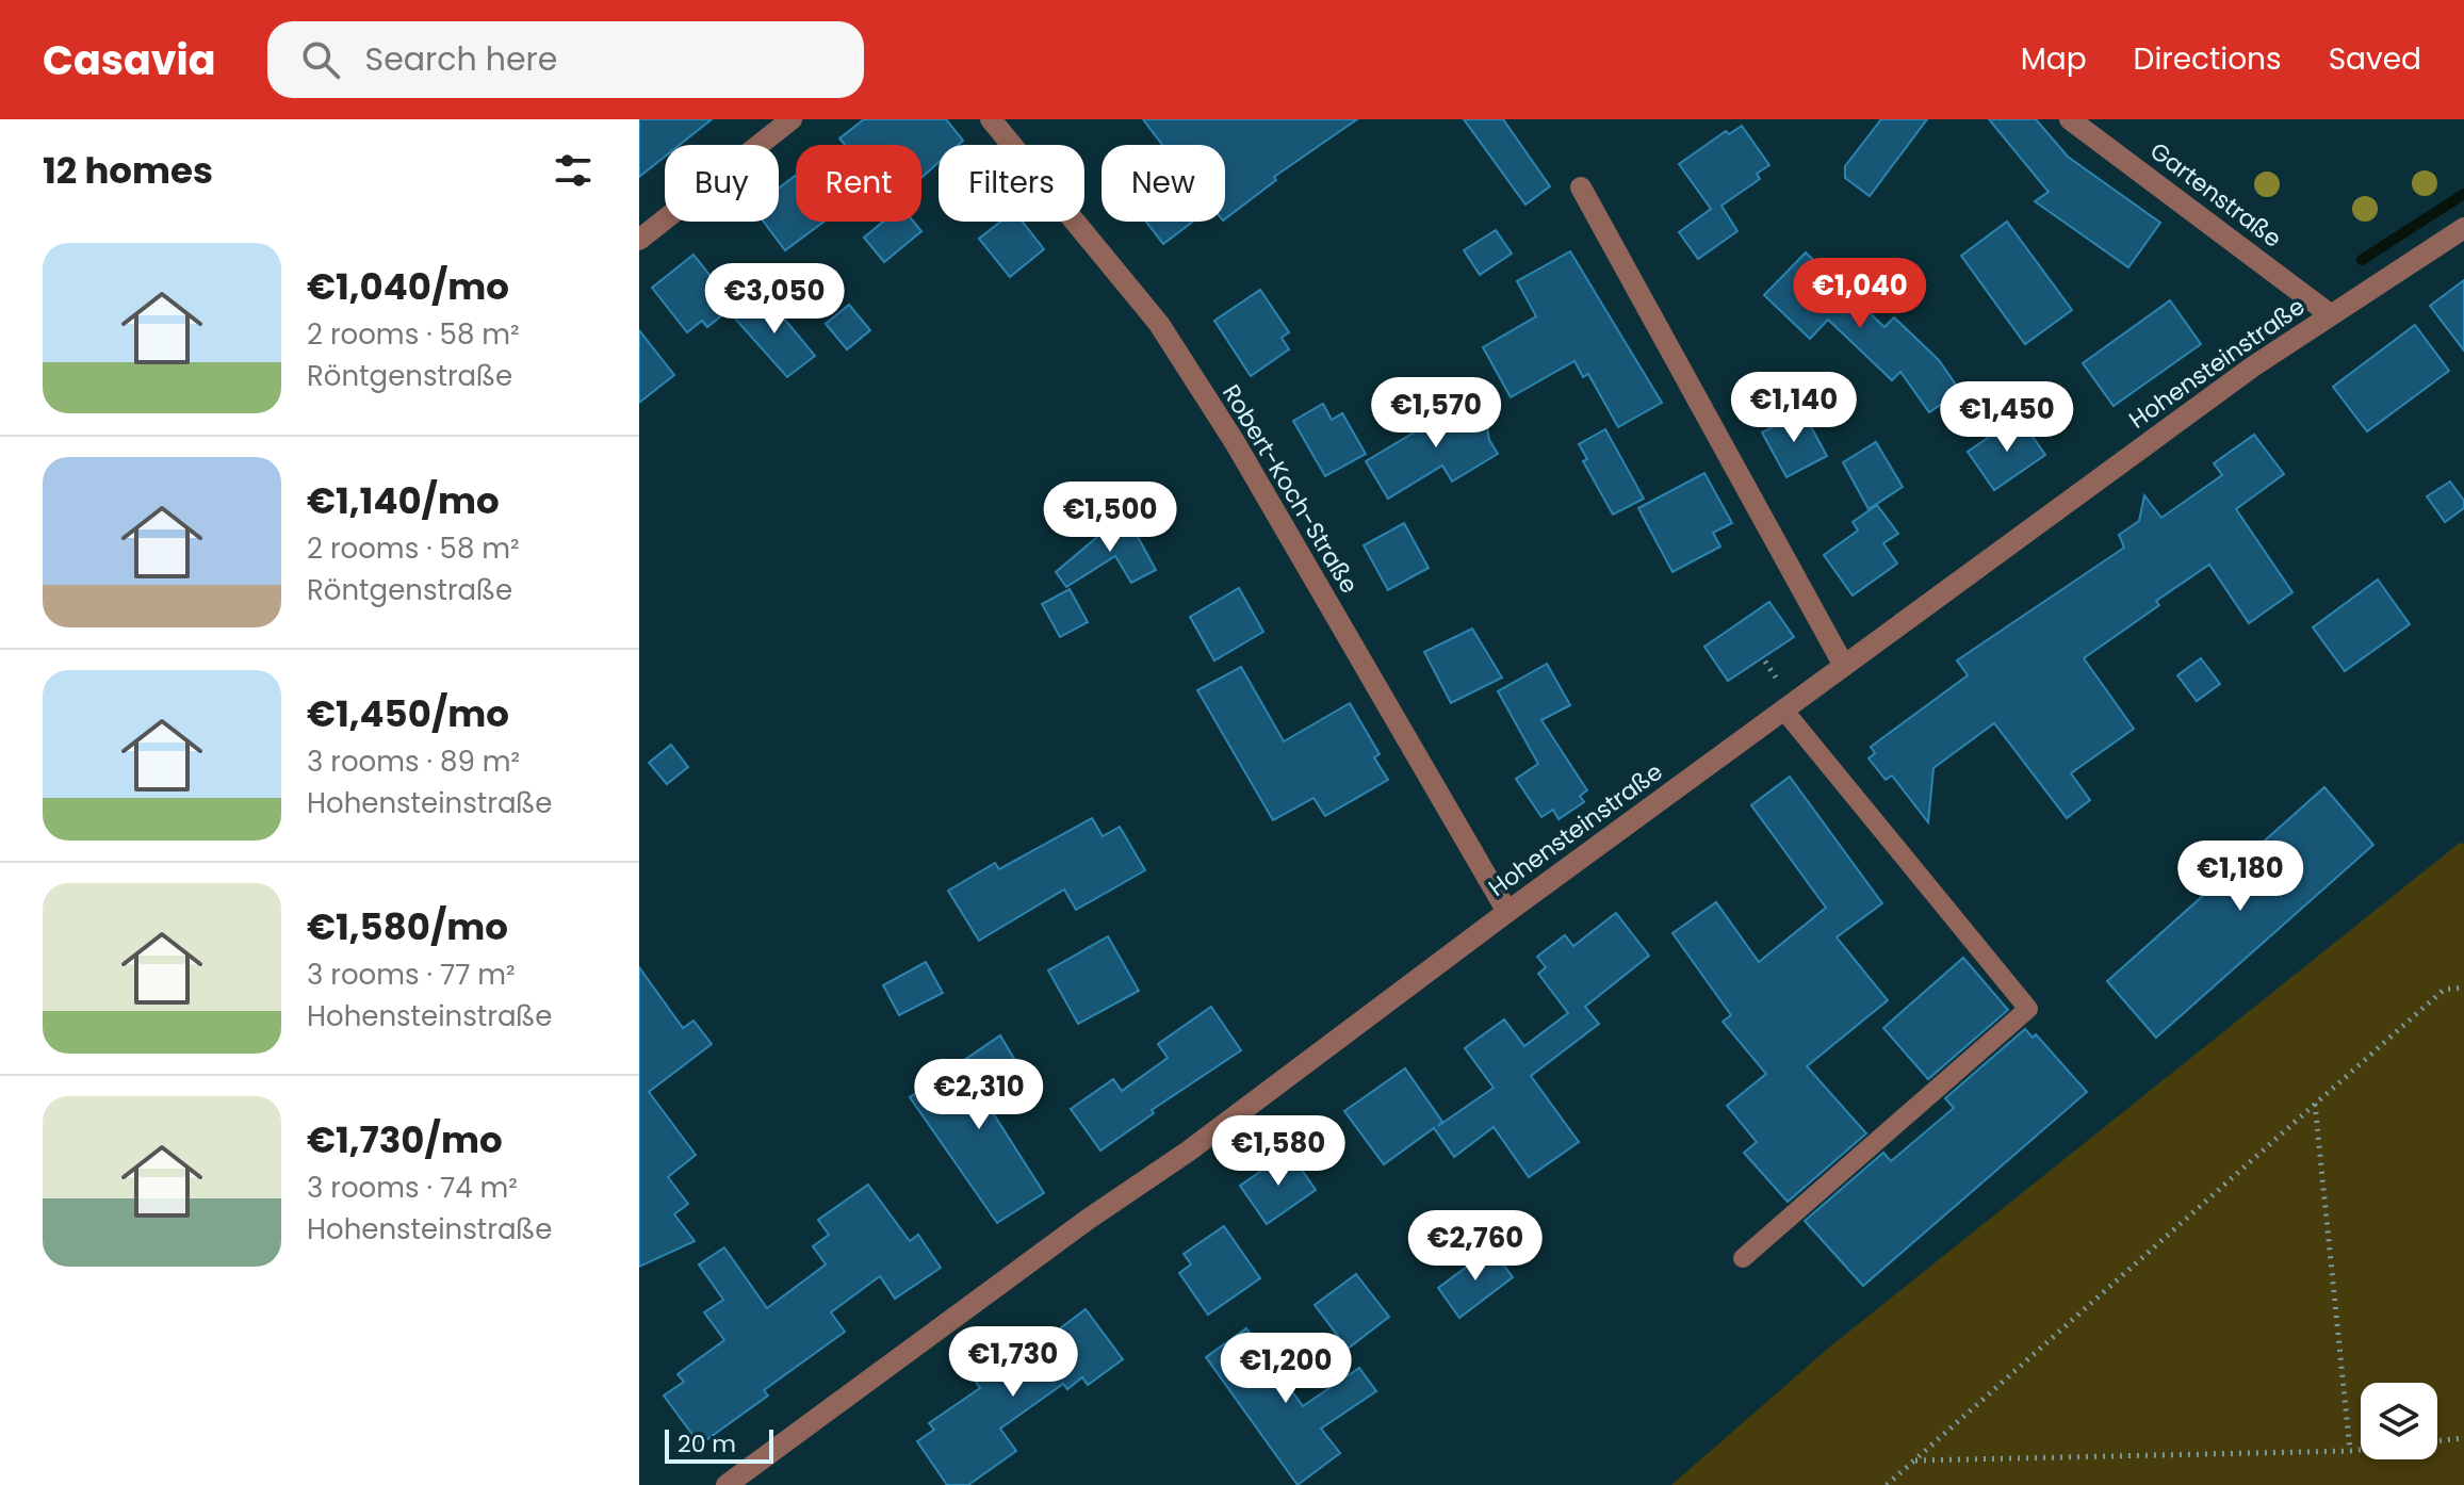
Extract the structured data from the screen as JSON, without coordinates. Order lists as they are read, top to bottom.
{
  "streets": {
    "street": ["Gartenstraße", "Hohensteinstraße", "Robert-Koch-Straße"]
  },
  "crossings": [
    ["Gartenstraße", "Hohensteinstraße"],
    ["Hohensteinstraße", "Robert-Koch-Straße"]
  ],
  "scale_bar": "20 m",
  "page": {
    "header": "Casavia",
    "search": "Search here",
    "nav": ["Map", "Directions", "Saved"],
    "heading": "12 homes",
    "chip": [
      "Buy",
      "Rent",
      "Filters",
      "New"
    ],
    "list": [
      {
        "name": "€1,040/mo",
        "note": "2 rooms · 58 m² · Röntgenstraße"
      },
      {
        "name": "€1,140/mo",
        "note": "2 rooms · 58 m² · Röntgenstraße"
      },
      {
        "name": "€1,450/mo",
        "note": "3 rooms · 89 m² · Hohensteinstraße"
      },
      {
        "name": "€1,580/mo",
        "note": "3 rooms · 77 m² · Hohensteinstraße"
      },
      {
        "name": "€1,730/mo",
        "note": "3 rooms · 74 m² · Hohensteinstraße"
      }
    ],
    "price": [
      "€1,040",
      "€3,050",
      "€1,140",
      "€1,570",
      "€1,450",
      "€1,500",
      "€1,180",
      "€2,310",
      "€1,580",
      "€2,760",
      "€1,730",
      "€1,200"
    ],
    "scale": "20 m"
  }
}
